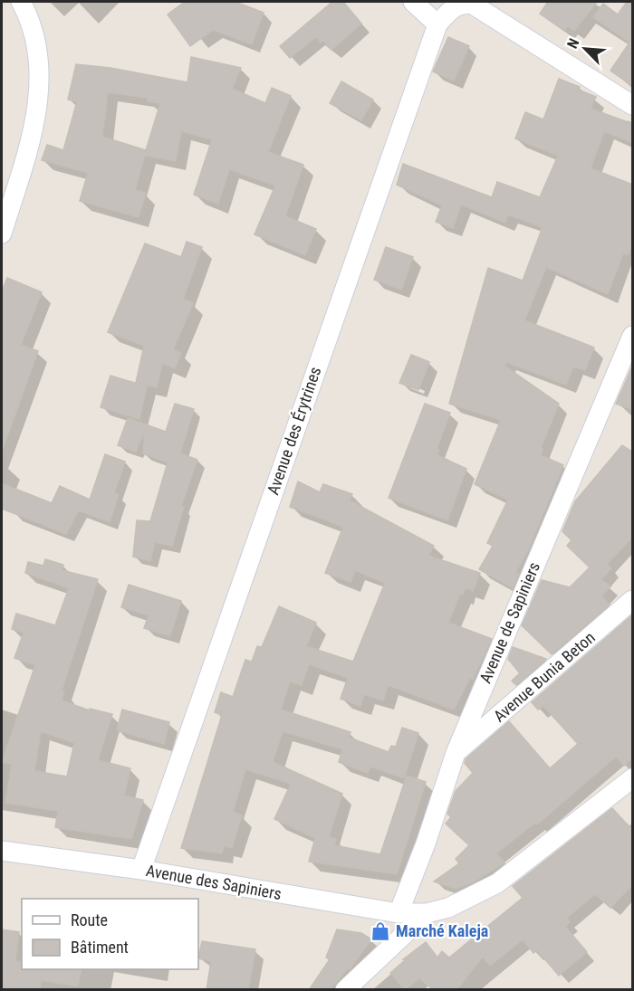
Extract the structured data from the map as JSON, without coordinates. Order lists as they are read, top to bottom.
{
  "streets": {
    "street": [
      "Avenue des Érytrines",
      "Avenue de Sapiniers",
      "Avenue Bunia Beton",
      "Avenue des Sapiniers"
    ]
  },
  "crossings": [
    ["Avenue des Érytrines", "Avenue des Sapiniers"],
    ["Avenue de Sapiniers", "Avenue Bunia Beton"],
    ["Avenue de Sapiniers", "Avenue des Sapiniers"]
  ],
  "places": {
    "shop": ["Marché Kaleja"]
  },
  "legend": ["Route", "Bâtiment"],
  "north": "top left"
}
